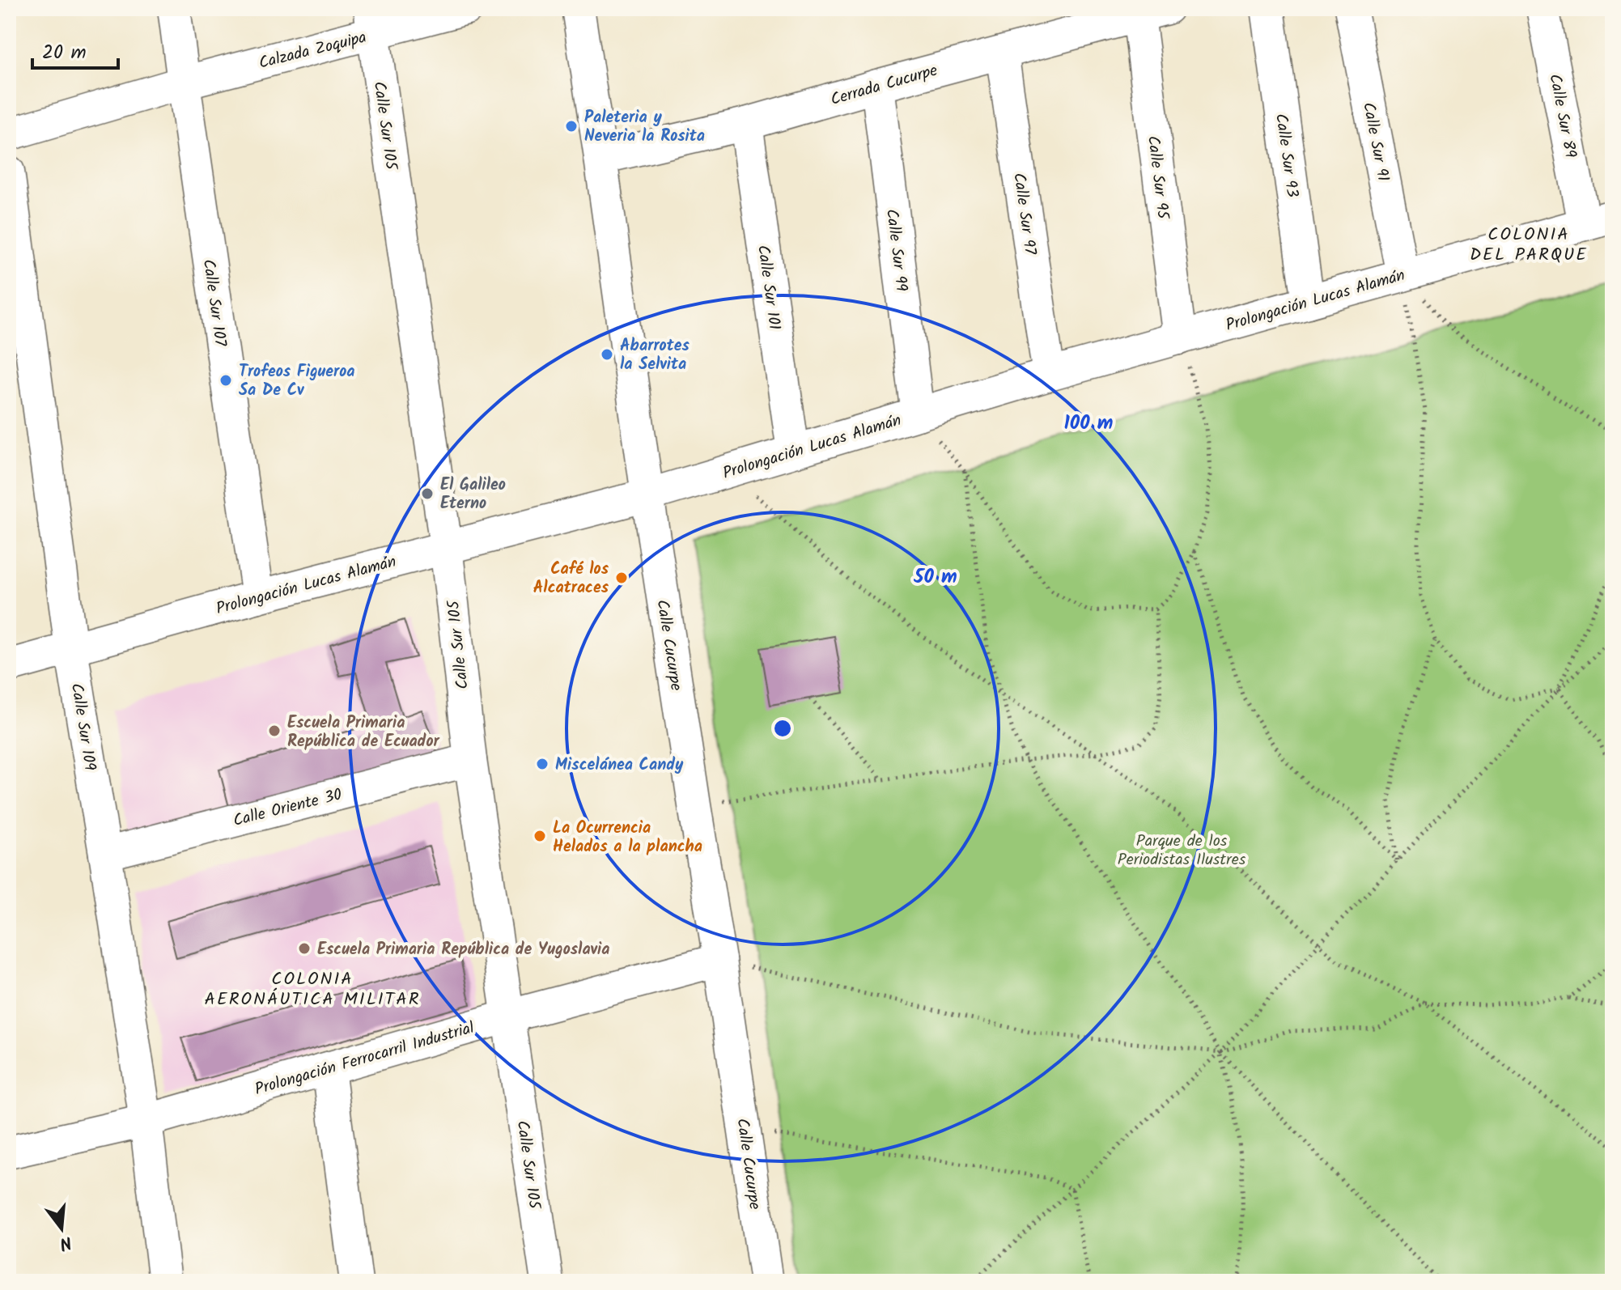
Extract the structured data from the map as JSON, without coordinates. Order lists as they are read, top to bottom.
{
  "streets": {
    "street": [
      "Calzada Zoquipa",
      "Cerrada Cucurpe",
      "Calle Sur 89",
      "Calle Sur 105",
      "Calle Sur 91",
      "Calle Sur 93",
      "Calle Sur 95",
      "Calle Sur 97",
      "Calle Sur 99",
      "Calle Sur 101",
      "Prolongación Lucas Alamán",
      "Calle Sur 107",
      "Calle Cucurpe",
      "Calle Sur 109",
      "Calle Oriente 30",
      "Prolongación Ferrocarril Industrial"
    ]
  },
  "crossings": [
    ["Calzada Zoquipa", "Calle Sur 105"],
    ["Calzada Zoquipa", "Calle Sur 107"],
    ["Cerrada Cucurpe", "Calle Sur 95"],
    ["Cerrada Cucurpe", "Calle Sur 97"],
    ["Cerrada Cucurpe", "Calle Sur 99"],
    ["Cerrada Cucurpe", "Calle Sur 101"],
    ["Cerrada Cucurpe", "Calle Cucurpe"],
    ["Calle Sur 89", "Prolongación Lucas Alamán"],
    ["Calle Sur 105", "Prolongación Lucas Alamán"],
    ["Calle Sur 105", "Calle Oriente 30"],
    ["Calle Sur 105", "Prolongación Ferrocarril Industrial"],
    ["Calle Sur 91", "Prolongación Lucas Alamán"],
    ["Calle Sur 93", "Prolongación Lucas Alamán"],
    ["Calle Sur 95", "Prolongación Lucas Alamán"],
    ["Calle Sur 97", "Prolongación Lucas Alamán"],
    ["Calle Sur 99", "Prolongación Lucas Alamán"],
    ["Calle Sur 101", "Prolongación Lucas Alamán"],
    ["Prolongación Lucas Alamán", "Calle Sur 107"],
    ["Prolongación Lucas Alamán", "Calle Cucurpe"],
    ["Prolongación Lucas Alamán", "Calle Sur 109"],
    ["Calle Cucurpe", "Prolongación Ferrocarril Industrial"],
    ["Calle Sur 109", "Calle Oriente 30"],
    ["Calle Sur 109", "Prolongación Ferrocarril Industrial"]
  ],
  "districts": ["COLONIA DEL PARQUE", "COLONIA AERONÁUTICA MILITAR"],
  "parks": ["Parque de los Periodistas Ilustres"],
  "places": [
    "Paleteria y Neveria la Rosita",
    "Abarrotes la Selvita",
    "Trofeos Figueroa Sa De Cv",
    "El Galileo Eterno",
    "Café los Alcatraces",
    "Escuela Primaria República de Ecuador",
    "Miscelánea Candy",
    "La Ocurrencia Helados a la plancha",
    "Escuela Primaria República de Yugoslavia"
  ],
  "scale_bar": "20 m",
  "north": "bottom",
  "rings": ["100 m", "50 m"]
}
